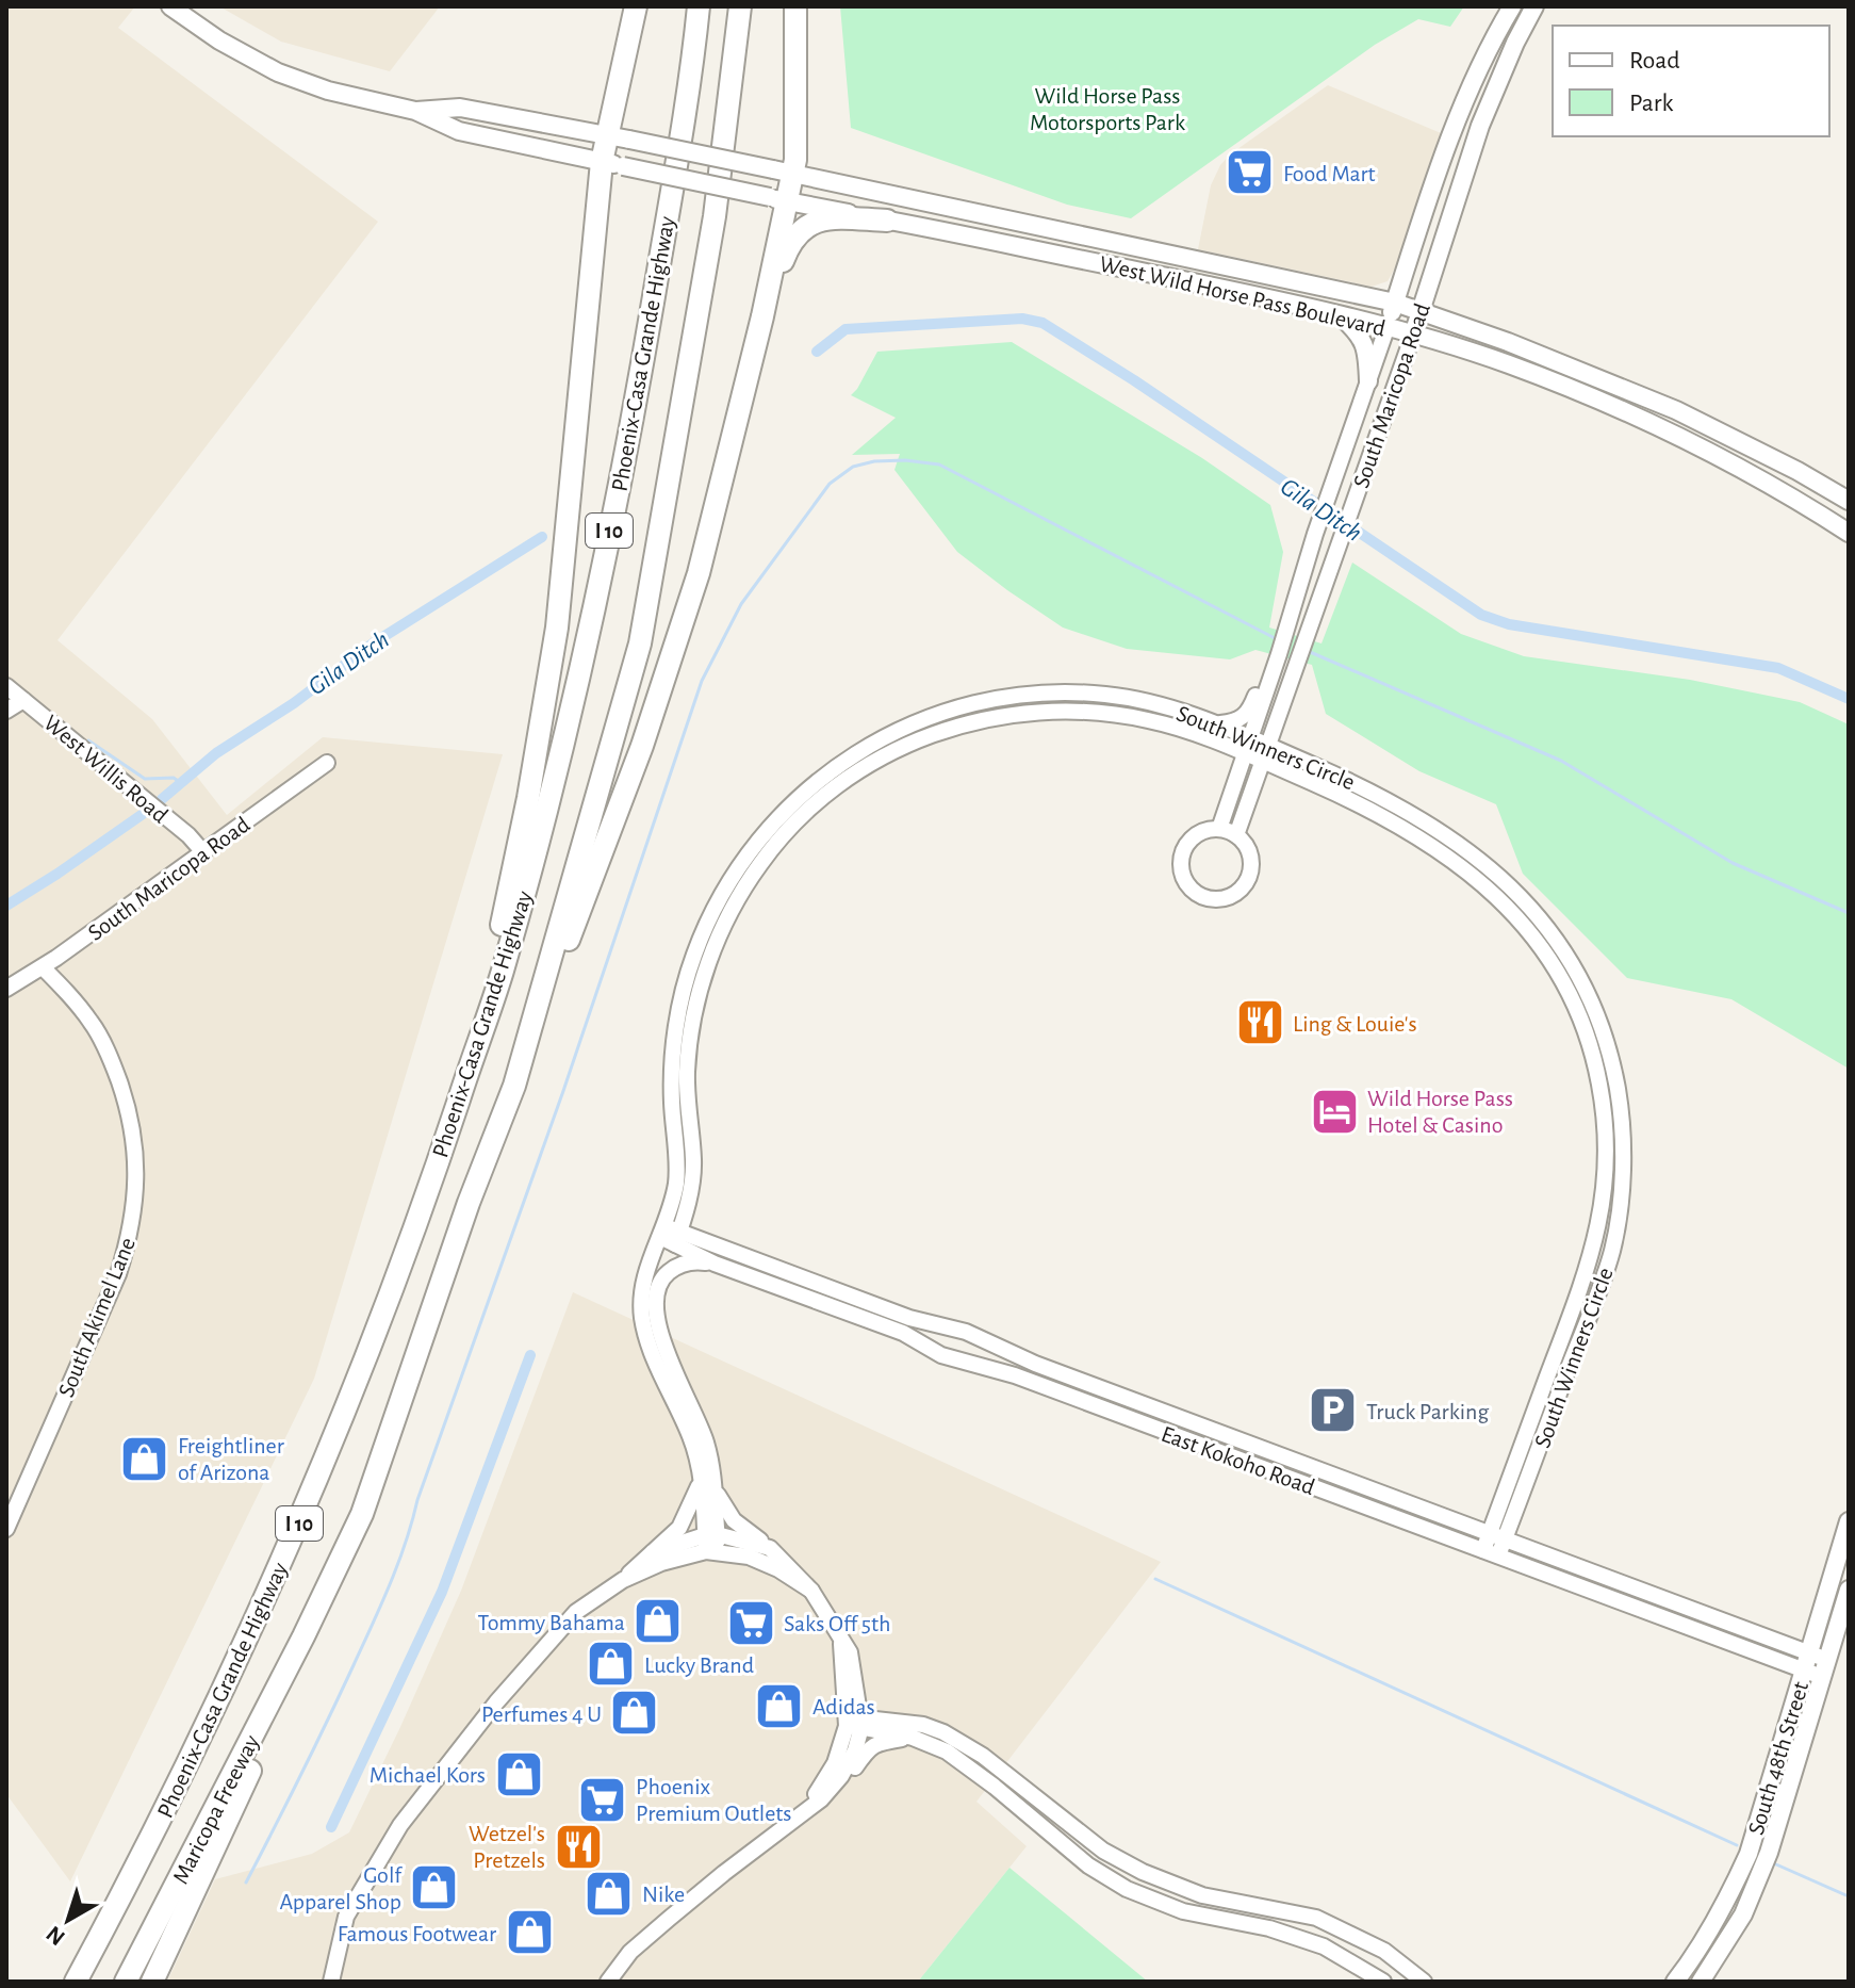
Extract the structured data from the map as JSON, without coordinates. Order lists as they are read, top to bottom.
{
  "streets": {
    "highway": ["Phoenix-Casa Grande Highway", "I 10", "Maricopa Freeway"],
    "main road": ["West Wild Horse Pass Boulevard", "South Maricopa Road", "South 48th Street"],
    "street": [
      "South Winners Circle",
      "West Willis Road",
      "South Akimel Lane",
      "East Kokoho Road"
    ]
  },
  "crossings": [
    ["West Wild Horse Pass Boulevard", "South Maricopa Road"],
    ["Phoenix-Casa Grande Highway", "Maricopa Freeway"],
    ["South Maricopa Road", "South Winners Circle"],
    ["South Maricopa Road", "West Willis Road"],
    ["South Maricopa Road", "South Akimel Lane"],
    ["South Winners Circle", "East Kokoho Road"],
    ["East Kokoho Road", "South 48th Street"]
  ],
  "water": ["Gila Ditch"],
  "parks": ["Wild Horse Pass Motorsports Park"],
  "places": {
    "supermarket": ["Food Mart", "Saks Off 5th", "Phoenix Premium Outlets"],
    "restaurant": ["Ling & Louie's", "Wetzel's Pretzels"],
    "hotel": ["Wild Horse Pass Hotel & Casino"],
    "parking": ["Truck Parking"],
    "shop": [
      "Freightliner of Arizona",
      "Tommy Bahama",
      "Lucky Brand",
      "Adidas",
      "Perfumes 4 U",
      "Michael Kors",
      "Golf Apparel Shop",
      "Nike",
      "Famous Footwear"
    ]
  },
  "legend": ["Road", "Park"],
  "north": "bottom left"
}
